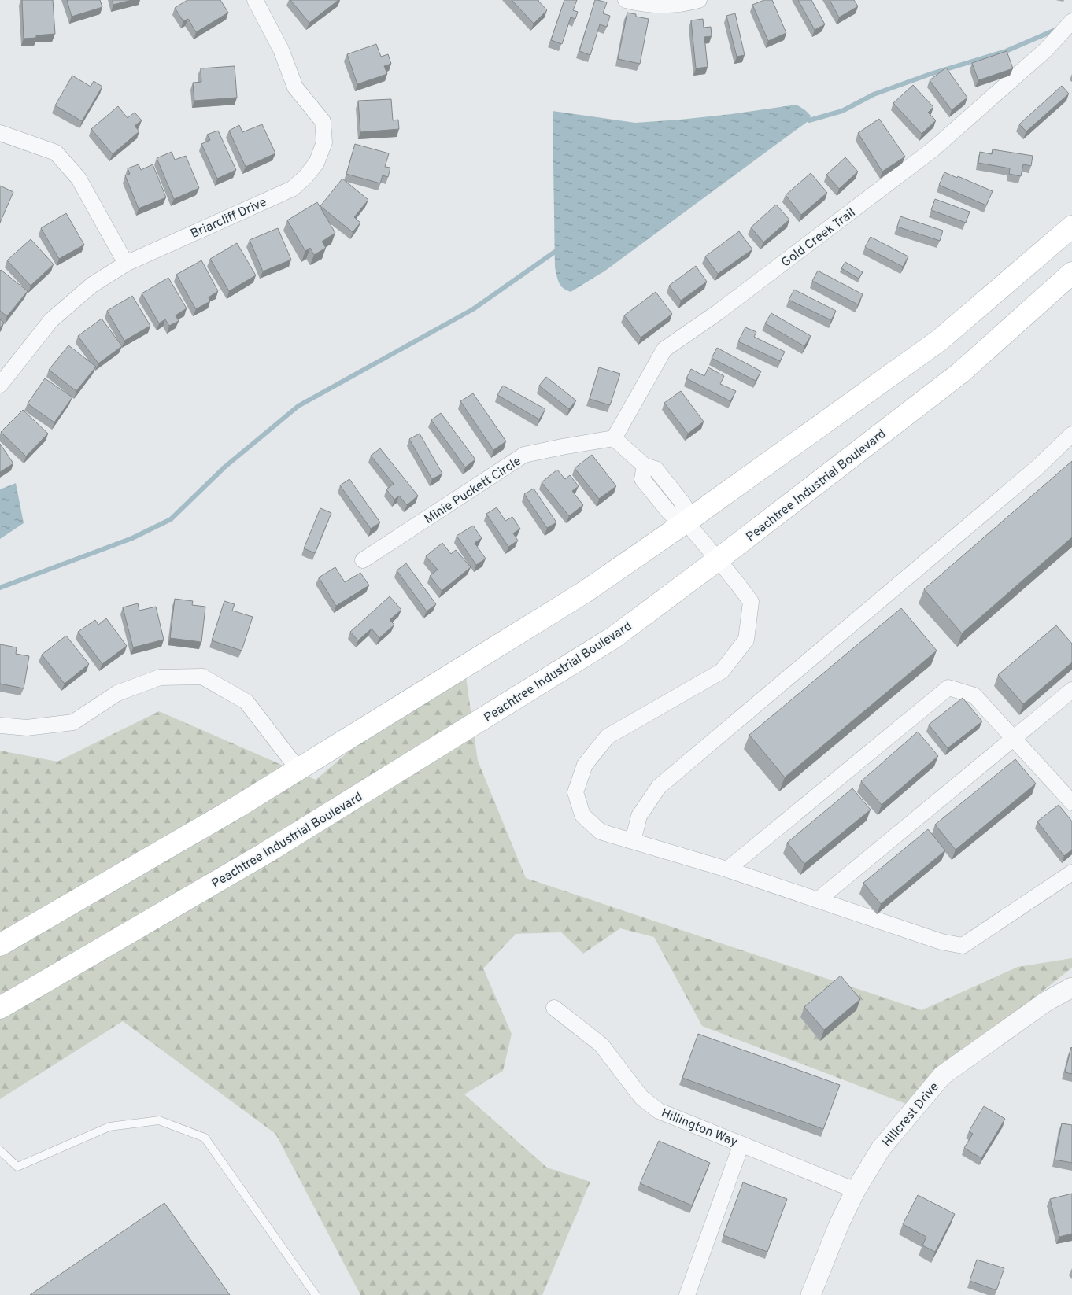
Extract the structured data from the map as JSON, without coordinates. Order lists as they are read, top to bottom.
{
  "streets": {
    "main road": ["Peachtree Industrial Boulevard"],
    "street": [
      "Briarcliff Drive",
      "Gold Creek Trail",
      "Minie Puckett Circle",
      "Hillcrest Drive",
      "Hillington Way"
    ]
  },
  "crossings": [
    ["Gold Creek Trail", "Minie Puckett Circle"],
    ["Hillcrest Drive", "Hillington Way"]
  ]
}
